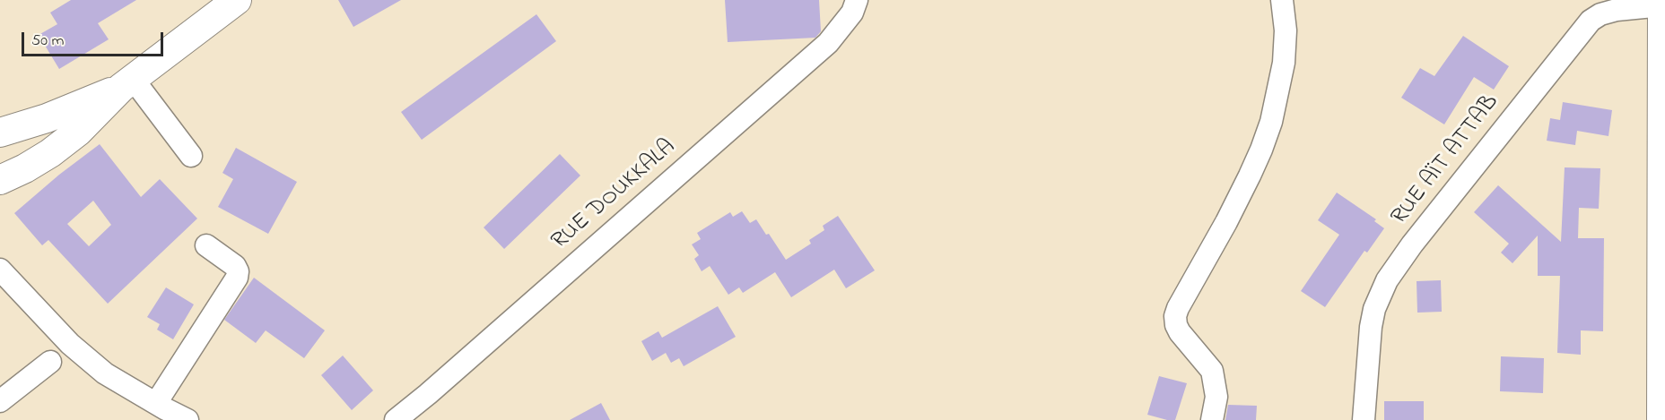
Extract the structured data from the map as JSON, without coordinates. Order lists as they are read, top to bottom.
{
  "streets": {
    "street": ["RUE AÏT ATTAB", "RUE DOUKKALA"]
  },
  "scale_bar": "50 m"
}
